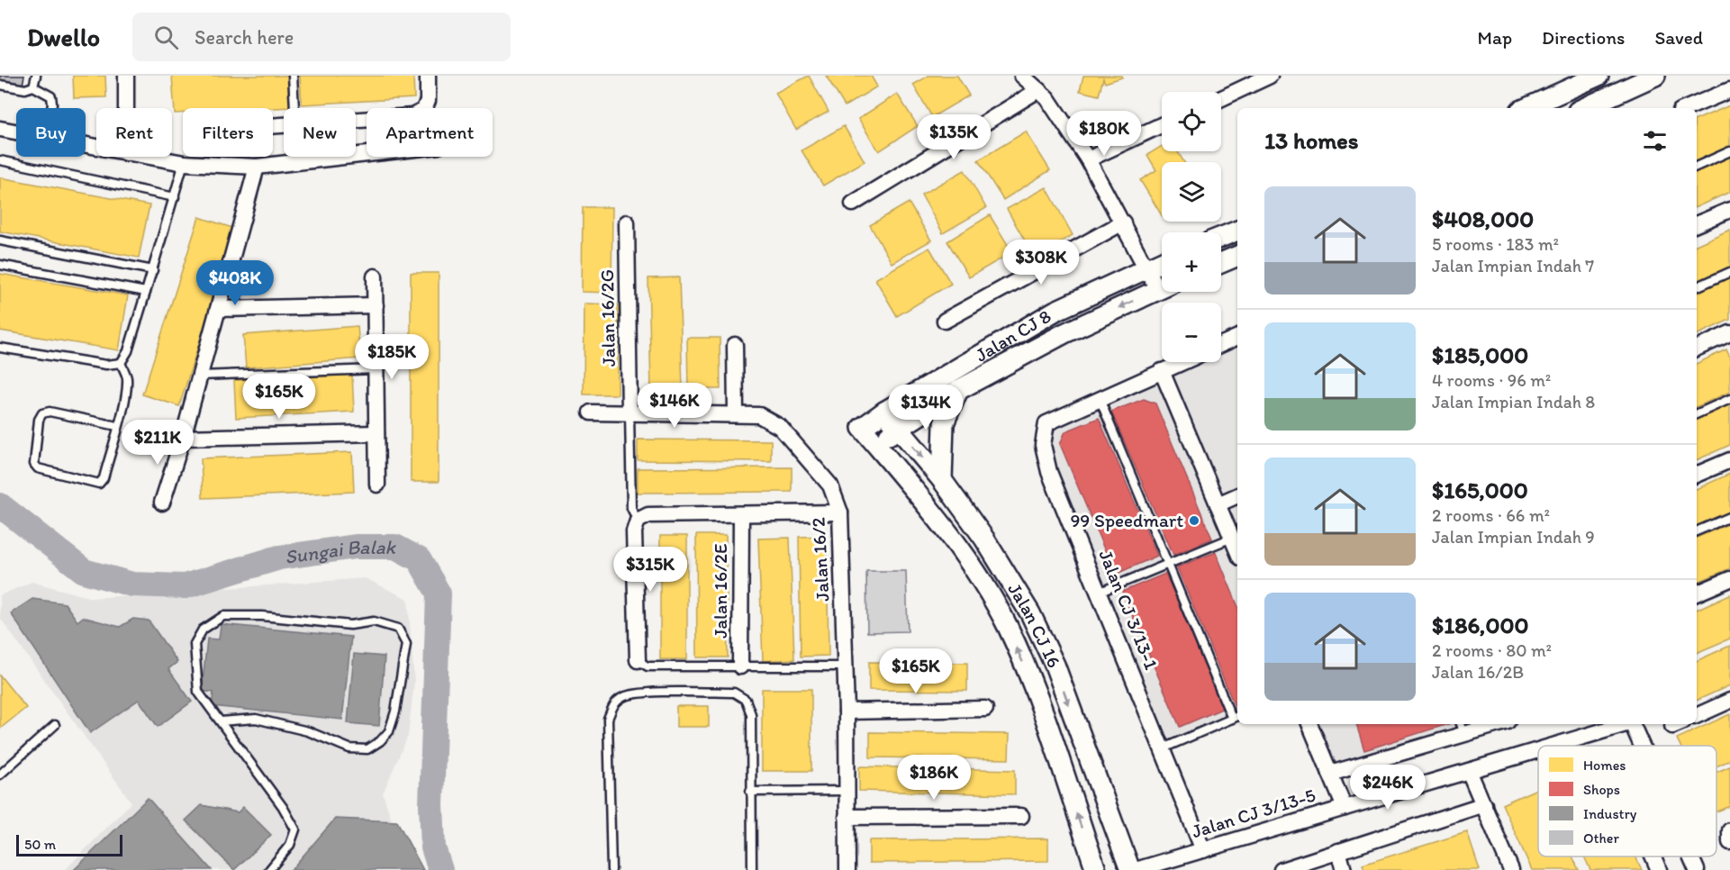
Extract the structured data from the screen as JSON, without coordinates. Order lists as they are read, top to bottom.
{
  "streets": {
    "street": [
      "Jalan 16/2G",
      "Jalan CJ 8",
      "Jalan 16/2",
      "Jalan 16/2E",
      "Jalan CJ 3/13-1",
      "Jalan CJ 16",
      "Jalan CJ 3/13-5"
    ]
  },
  "crossings": [
    ["Jalan 16/2G", "Jalan 16/2"],
    ["Jalan CJ 8", "Jalan CJ 16"],
    ["Jalan CJ 3/13-1", "Jalan CJ 3/13-5"]
  ],
  "water": ["Sungai Balak"],
  "places": ["99 Speedmart"],
  "legend": [
    "Homes",
    "Shops",
    "Industry",
    "Other"
  ],
  "scale_bar": "50 m",
  "page": {
    "header": "Dwello",
    "search": "Search here",
    "nav": ["Map", "Directions", "Saved"],
    "map_buttons": ["+", "−"],
    "chip": [
      "Buy",
      "Rent",
      "Filters",
      "New",
      "Apartment"
    ],
    "heading": "13 homes",
    "price": [
      "$180K",
      "$135K",
      "$308K",
      "$408K",
      "$185K",
      "$165K",
      "$146K",
      "$134K",
      "$211K",
      "$315K",
      "$165K",
      "$186K",
      "$246K"
    ],
    "list": [
      {
        "name": "$408,000",
        "note": "5 rooms · 183 m² · Jalan Impian Indah 7"
      },
      {
        "name": "$185,000",
        "note": "4 rooms · 96 m² · Jalan Impian Indah 8"
      },
      {
        "name": "$165,000",
        "note": "2 rooms · 66 m² · Jalan Impian Indah 9"
      },
      {
        "name": "$186,000",
        "note": "2 rooms · 80 m² · Jalan 16/2B"
      }
    ],
    "scale": "50 m"
  }
}
